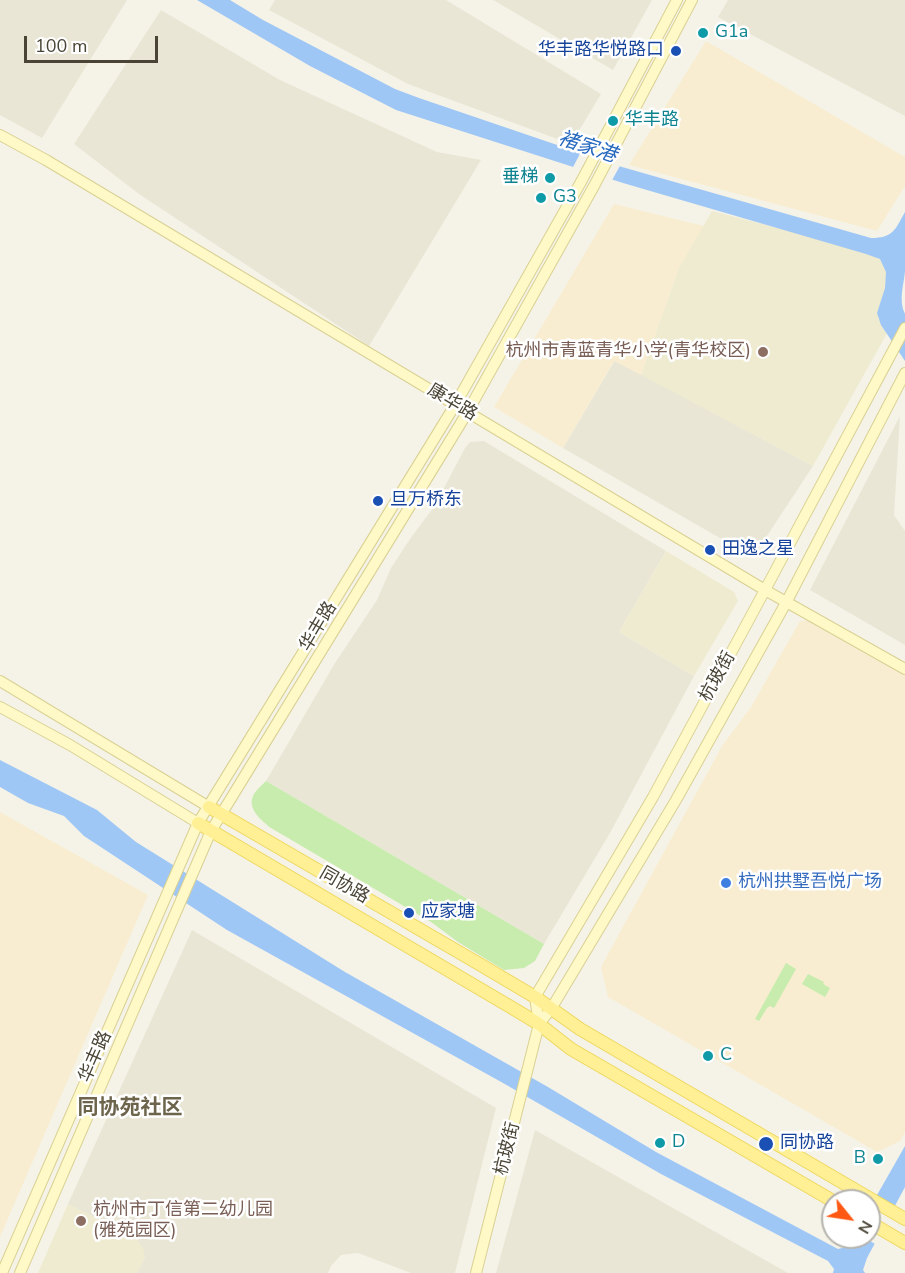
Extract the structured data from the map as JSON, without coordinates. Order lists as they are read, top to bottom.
{
  "streets": {
    "main road": [
      "康华路",
      "华丰路",
      "杭玻街",
      "同协路"
    ]
  },
  "crossings": [
    ["康华路", "华丰路"],
    ["康华路", "杭玻街"],
    ["华丰路", "同协路"],
    ["杭玻街", "同协路"]
  ],
  "districts": ["同协苑社区"],
  "water": ["褚家港"],
  "places": [
    "G1a",
    "华丰路华悦路口",
    "华丰路",
    "垂梯",
    "G3",
    "杭州市青蓝青华小学(青华校区)",
    "旦万桥东",
    "田逸之星",
    "杭州拱墅吾悦广场",
    "应家塘",
    "C",
    "D",
    "同协路",
    "B",
    "杭州市丁信第二幼儿园 (雅苑园区)"
  ],
  "scale_bar": "100 m",
  "north": "bottom right"
}
